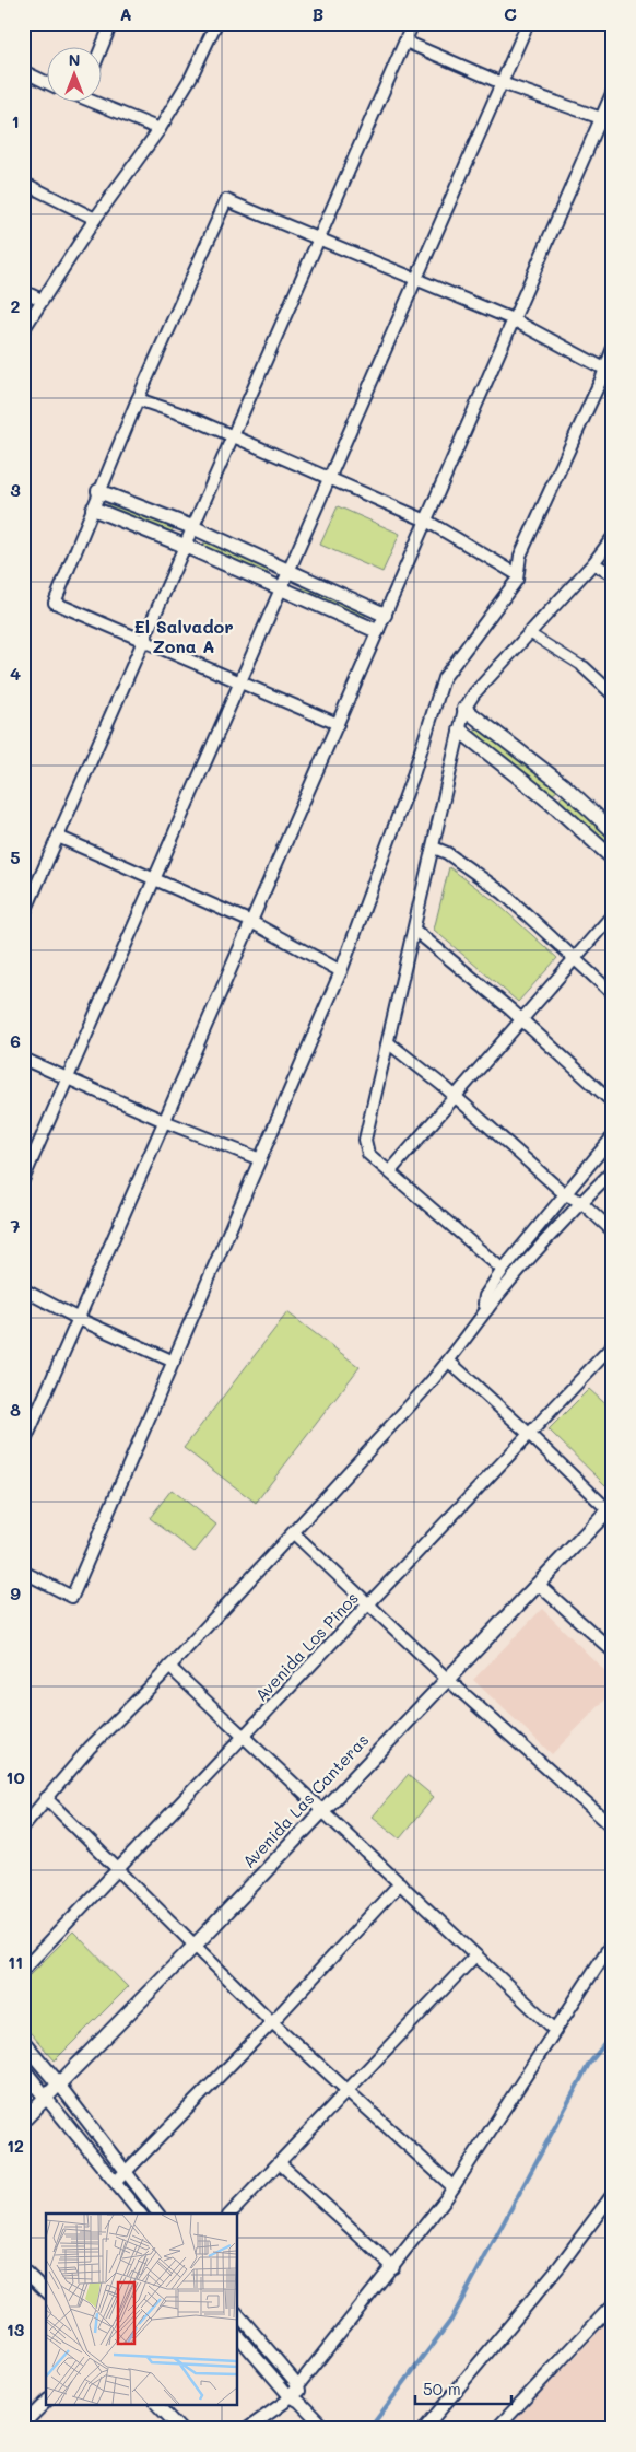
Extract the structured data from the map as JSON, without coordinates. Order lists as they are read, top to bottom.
{
  "streets": {
    "street": ["Avenida Los Pinos", "Avenida Las Canteras"]
  },
  "districts": ["El Salvador Zona A"],
  "scale_bar": "50 m",
  "north": "top",
  "grid": {
    "columns": ["A", "B", "C"],
    "rows": [
      "1",
      "2",
      "3",
      "4",
      "5",
      "6",
      "7",
      "8",
      "9",
      "10",
      "11",
      "12",
      "13"
    ]
  }
}
